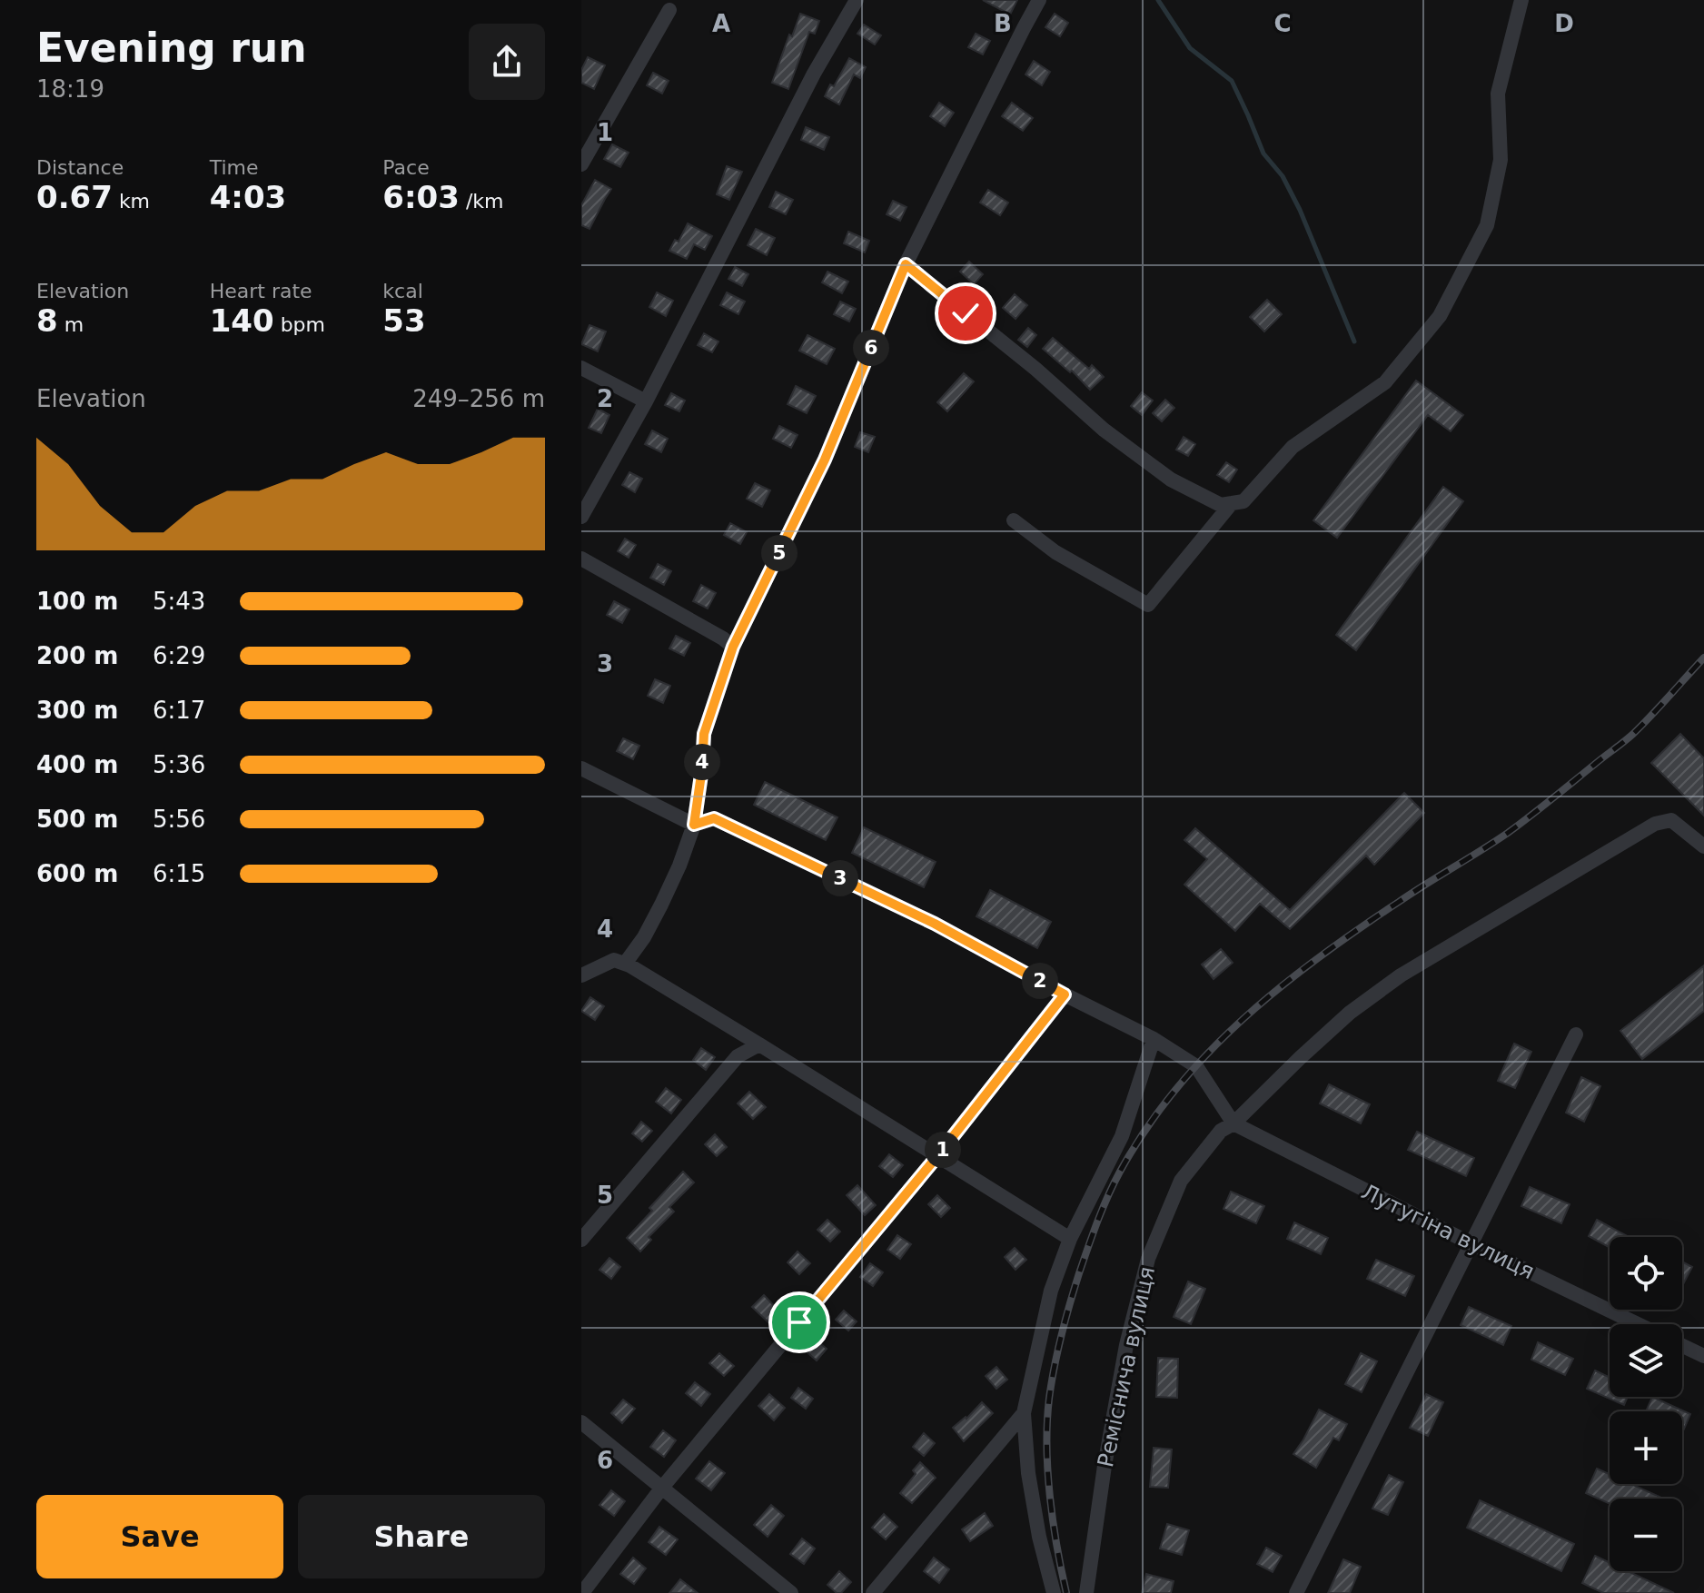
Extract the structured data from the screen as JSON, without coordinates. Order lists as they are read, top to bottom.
{
  "streets": {
    "street": ["Лутугіна вулиця", "Реміснича вулиця"]
  },
  "crossings": [
    ["Лутугіна вулиця", "Реміснича вулиця"]
  ],
  "page": {
    "heading": ["Evening run", "18:19"],
    "stats": [
      ["Distance", "0.67 km"],
      ["Time", "4:03"],
      ["Pace", "6:03 /km"],
      ["Elevation", "8 m"],
      ["Heart rate", "140 bpm"],
      ["kcal", "53"]
    ],
    "pins": [
      "6",
      "5",
      "4",
      "3",
      "2",
      "1"
    ],
    "chart": ["Elevation", "249–256 m"],
    "list": [
      {
        "name": "100 m",
        "note": "5:43"
      },
      {
        "name": "200 m",
        "note": "6:29"
      },
      {
        "name": "300 m",
        "note": "6:17"
      },
      {
        "name": "400 m",
        "note": "5:36"
      },
      {
        "name": "500 m",
        "note": "5:56"
      },
      {
        "name": "600 m",
        "note": "6:15"
      }
    ],
    "map_buttons": ["+", "−"],
    "buttons": ["Save", "Share"]
  },
  "grid": {
    "columns": [
      "A",
      "B",
      "C",
      "D"
    ],
    "rows": [
      "1",
      "2",
      "3",
      "4",
      "5",
      "6"
    ]
  }
}
